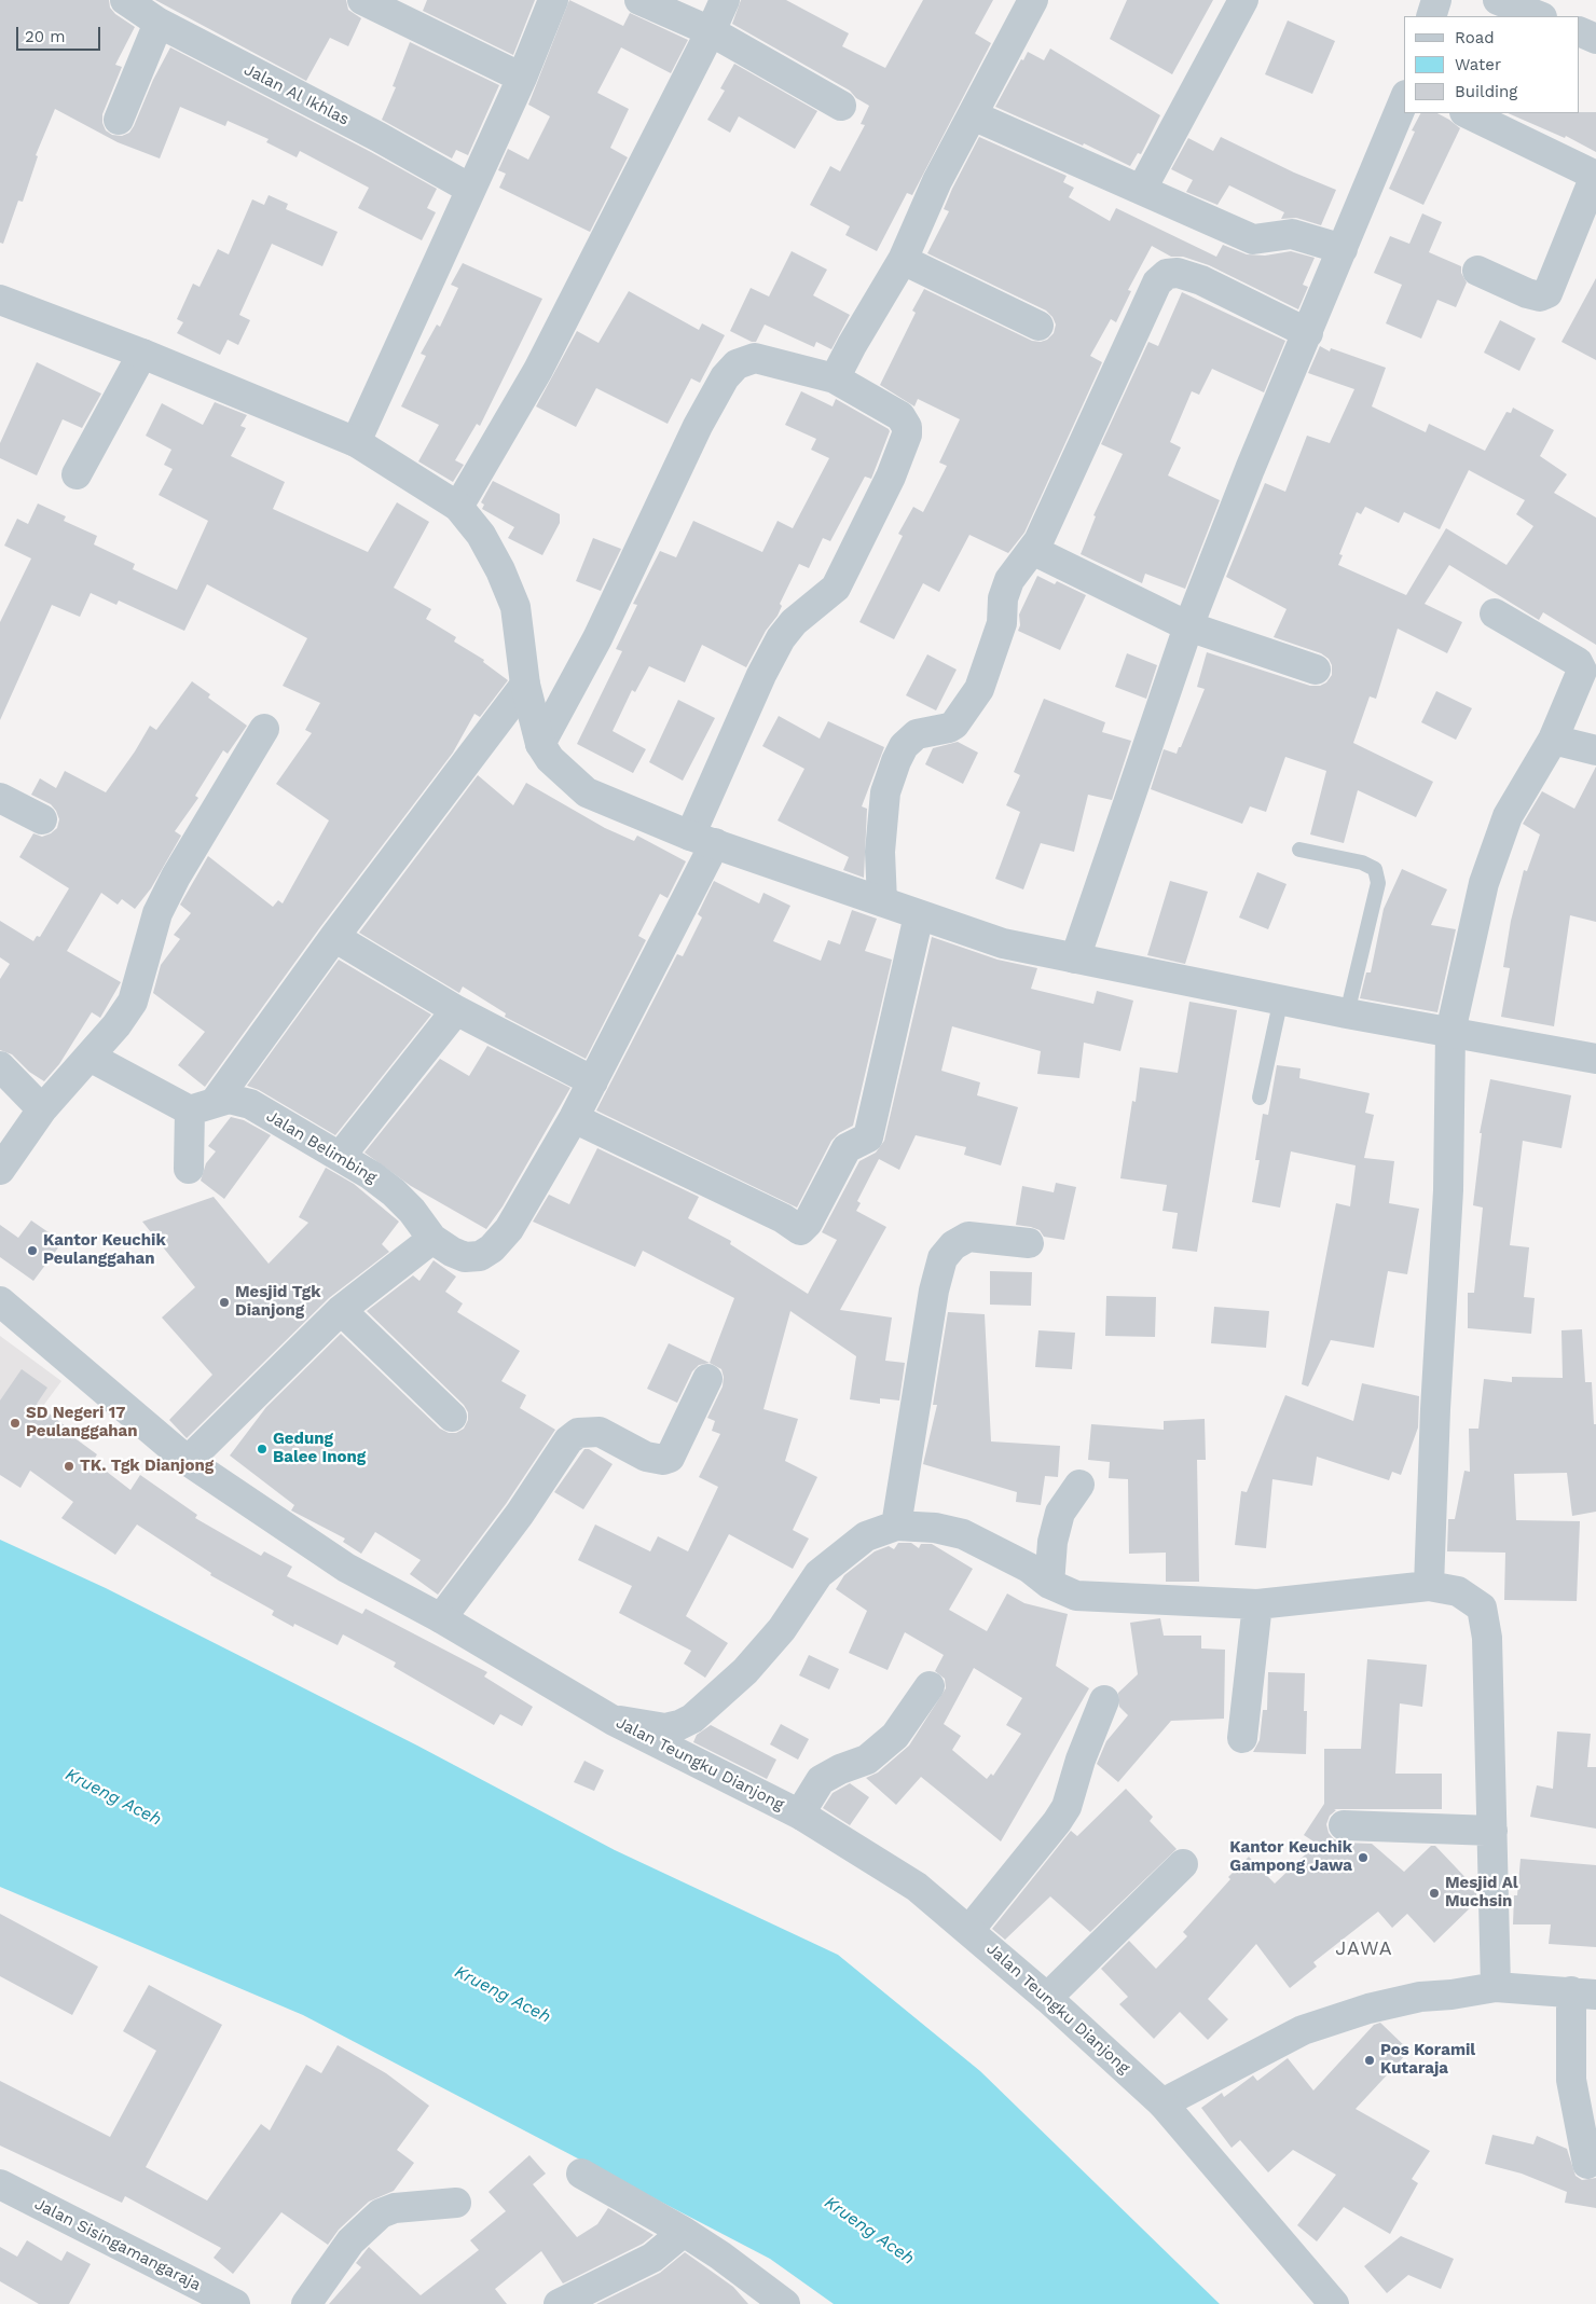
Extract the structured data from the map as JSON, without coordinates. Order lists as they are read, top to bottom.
{
  "streets": {
    "street": [
      "Jalan Al Ikhlas",
      "Jalan Belimbing",
      "Jalan Teungku Dianjong",
      "Jalan Sisingamangaraja"
    ]
  },
  "districts": ["JAWA"],
  "water": ["Krueng Aceh"],
  "places": [
    "Kantor Keuchik Peulanggahan",
    "Mesjid Tgk Dianjong",
    "SD Negeri 17 Peulanggahan",
    "Gedung Balee Inong",
    "TK. Tgk Dianjong",
    "Kantor Keuchik Gampong Jawa",
    "Mesjid Al Muchsin",
    "Pos Koramil Kutaraja"
  ],
  "legend": ["Road", "Water", "Building"],
  "scale_bar": "20 m"
}
